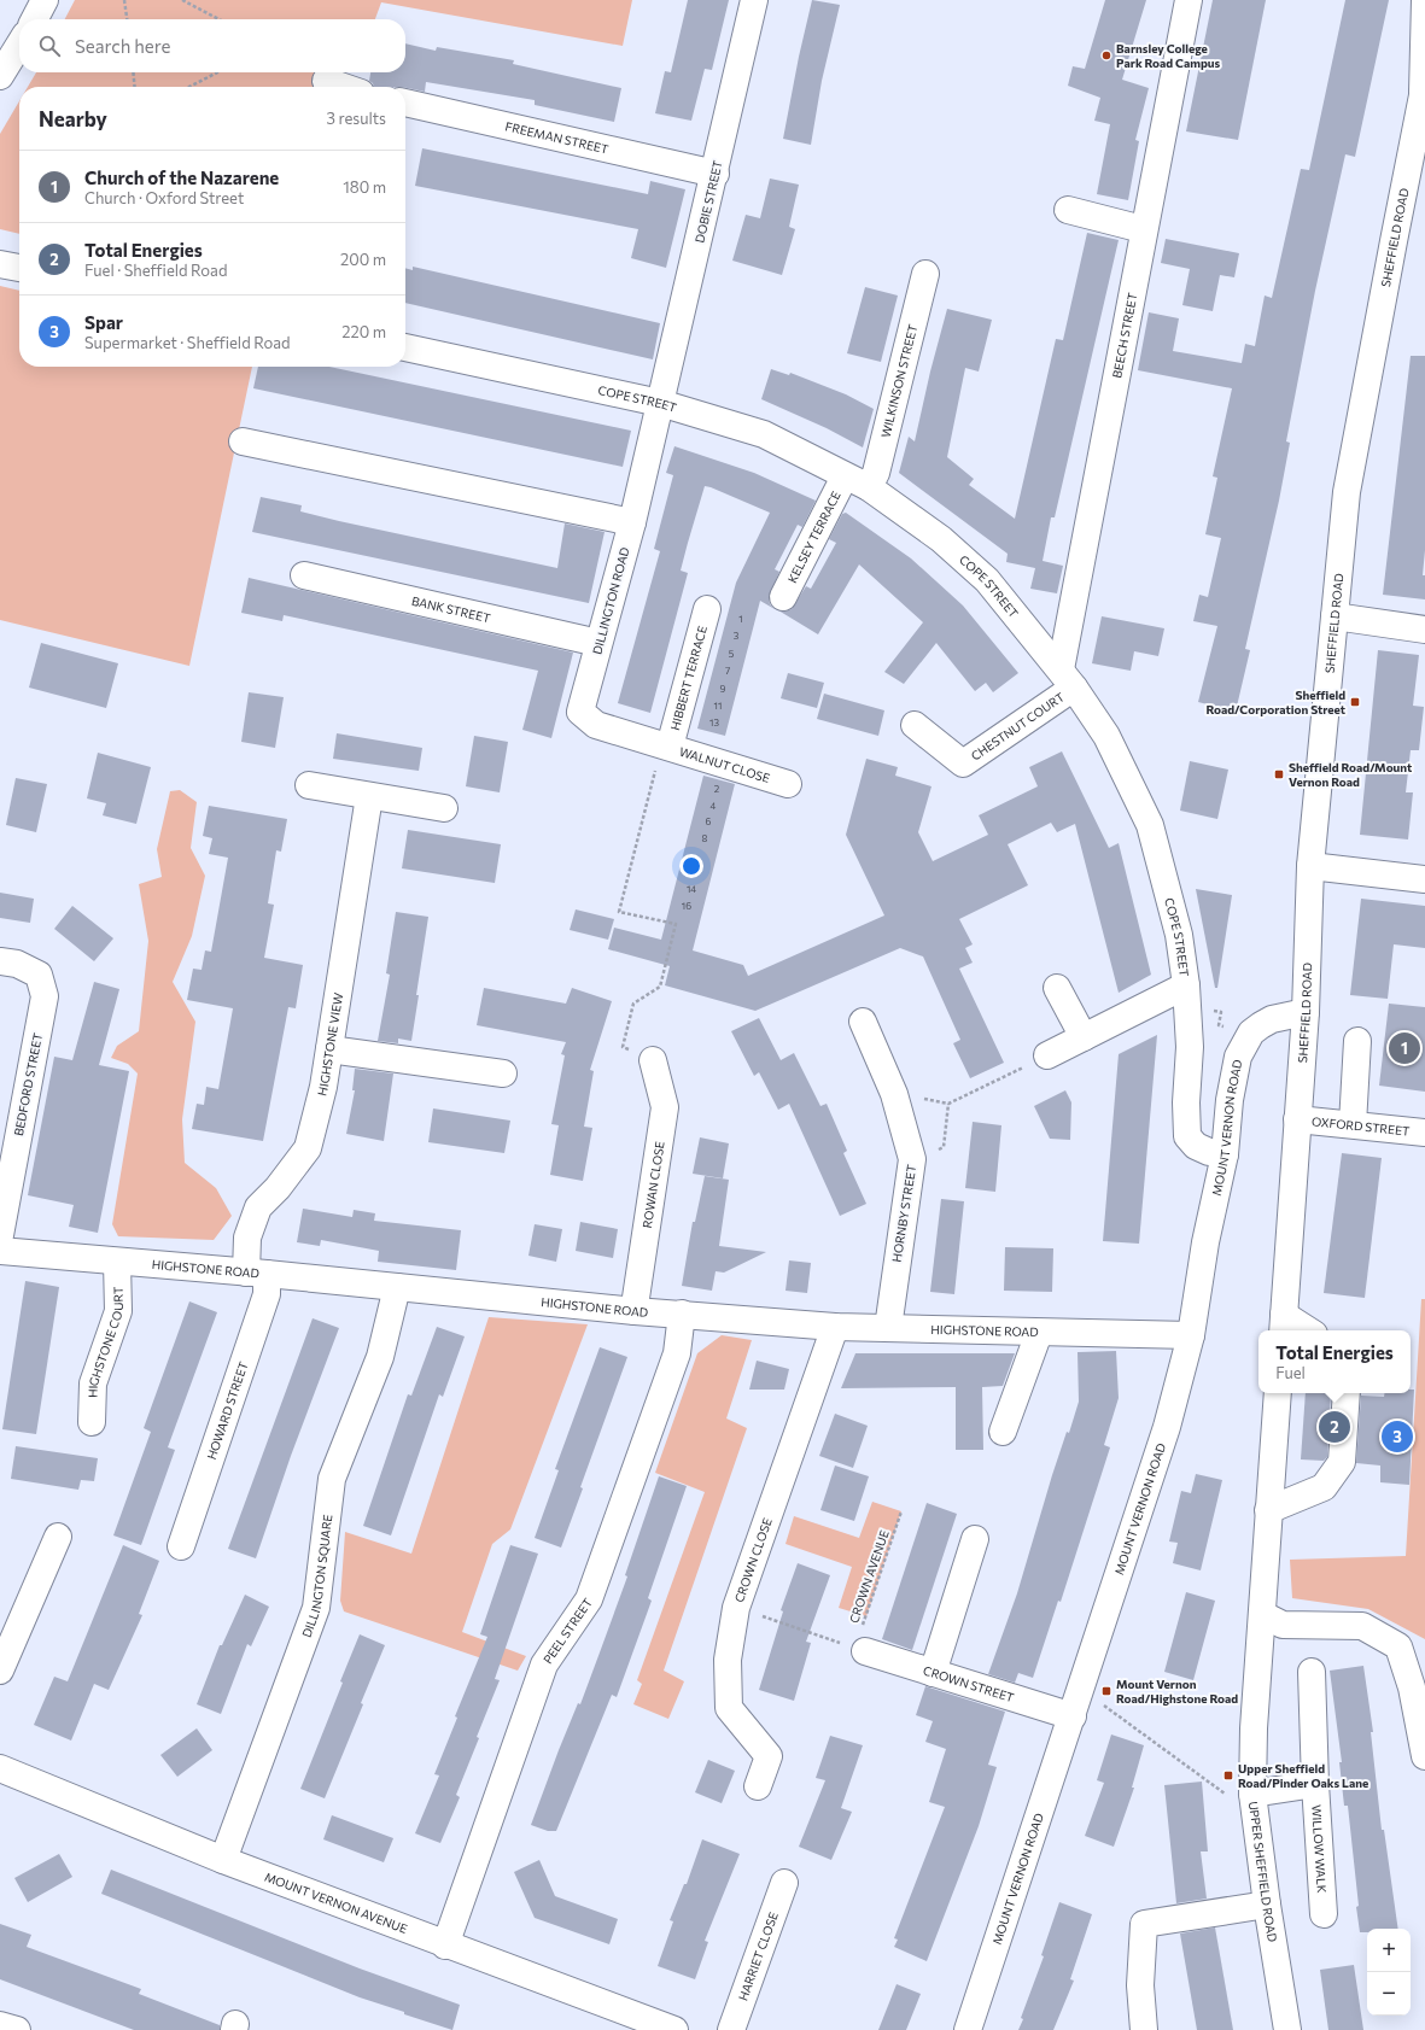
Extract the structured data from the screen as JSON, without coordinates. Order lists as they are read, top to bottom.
{
  "streets": {
    "main road": [
      "FREEMAN STREET",
      "DOBIE STREET",
      "SHEFFIELD ROAD",
      "BEECH STREET",
      "WILKINSON STREET",
      "COPE STREET",
      "KELSEY TERRACE",
      "DILLINGTON ROAD",
      "BANK STREET",
      "HIBBERT TERRACE",
      "CHESTNUT COURT",
      "WALNUT CLOSE",
      "HIGHSTONE VIEW",
      "BEDFORD STREET",
      "OXFORD STREET",
      "MOUNT VERNON ROAD",
      "ROWAN CLOSE",
      "HORNBY STREET",
      "HIGHSTONE ROAD",
      "HIGHSTONE COURT",
      "HOWARD STREET",
      "CROWN CLOSE",
      "DILLINGTON SQUARE",
      "PEEL STREET",
      "CROWN STREET",
      "WILLOW WALK",
      "UPPER SHEFFIELD ROAD",
      "MOUNT VERNON AVENUE",
      "HARRIET CLOSE"
    ],
    "path": ["CROWN AVENUE"]
  },
  "crossings": [
    ["FREEMAN STREET", "DOBIE STREET"],
    ["DOBIE STREET", "COPE STREET"],
    ["DOBIE STREET", "DILLINGTON ROAD"],
    ["SHEFFIELD ROAD", "OXFORD STREET"],
    ["SHEFFIELD ROAD", "MOUNT VERNON ROAD"],
    ["BEECH STREET", "COPE STREET"],
    ["BEECH STREET", "CHESTNUT COURT"],
    ["WILKINSON STREET", "COPE STREET"],
    ["COPE STREET", "KELSEY TERRACE"],
    ["COPE STREET", "DILLINGTON ROAD"],
    ["COPE STREET", "CHESTNUT COURT"],
    ["COPE STREET", "MOUNT VERNON ROAD"],
    ["DILLINGTON ROAD", "BANK STREET"],
    ["DILLINGTON ROAD", "HIBBERT TERRACE"],
    ["DILLINGTON ROAD", "WALNUT CLOSE"],
    ["HIBBERT TERRACE", "WALNUT CLOSE"],
    ["HIGHSTONE VIEW", "HIGHSTONE ROAD"],
    ["HIGHSTONE VIEW", "HOWARD STREET"],
    ["MOUNT VERNON ROAD", "HIGHSTONE ROAD"],
    ["MOUNT VERNON ROAD", "CROWN STREET"],
    ["ROWAN CLOSE", "HIGHSTONE ROAD"],
    ["HORNBY STREET", "HIGHSTONE ROAD"],
    ["HIGHSTONE ROAD", "HIGHSTONE COURT"],
    ["HIGHSTONE ROAD", "HOWARD STREET"],
    ["HIGHSTONE ROAD", "CROWN CLOSE"],
    ["HIGHSTONE ROAD", "DILLINGTON SQUARE"],
    ["HIGHSTONE ROAD", "PEEL STREET"],
    ["DILLINGTON SQUARE", "MOUNT VERNON AVENUE"],
    ["CROWN AVENUE", "CROWN STREET"],
    ["PEEL STREET", "MOUNT VERNON AVENUE"]
  ],
  "places": {
    "other": ["Barnsley College Park Road Campus"],
    "transit": [
      "Sheffield Road/Corporation Street",
      "Sheffield Road/Mount Vernon Road",
      "Mount Vernon Road/Highstone Road",
      "Upper Sheffield Road/Pinder Oaks Lane"
    ]
  },
  "house_numbers": [
    "1",
    "3",
    "5",
    "7",
    "9",
    "11",
    "13",
    "2",
    "4",
    "6",
    "8",
    "14",
    "16"
  ],
  "page": {
    "search": "Search here",
    "heading": ["Nearby", "3 results"],
    "list": [
      {
        "mark": "1",
        "name": "Church of the Nazarene",
        "note": "Church · Oxford Street",
        "value": "180 m"
      },
      {
        "mark": "2",
        "name": "Total Energies",
        "note": "Fuel · Sheffield Road",
        "value": "200 m"
      },
      {
        "mark": "3",
        "name": "Spar",
        "note": "Supermarket · Sheffield Road",
        "value": "220 m"
      }
    ],
    "pins": ["1", "2", "3"],
    "popup": ["Total Energies", "Fuel"],
    "map_buttons": ["+", "−"]
  }
}
